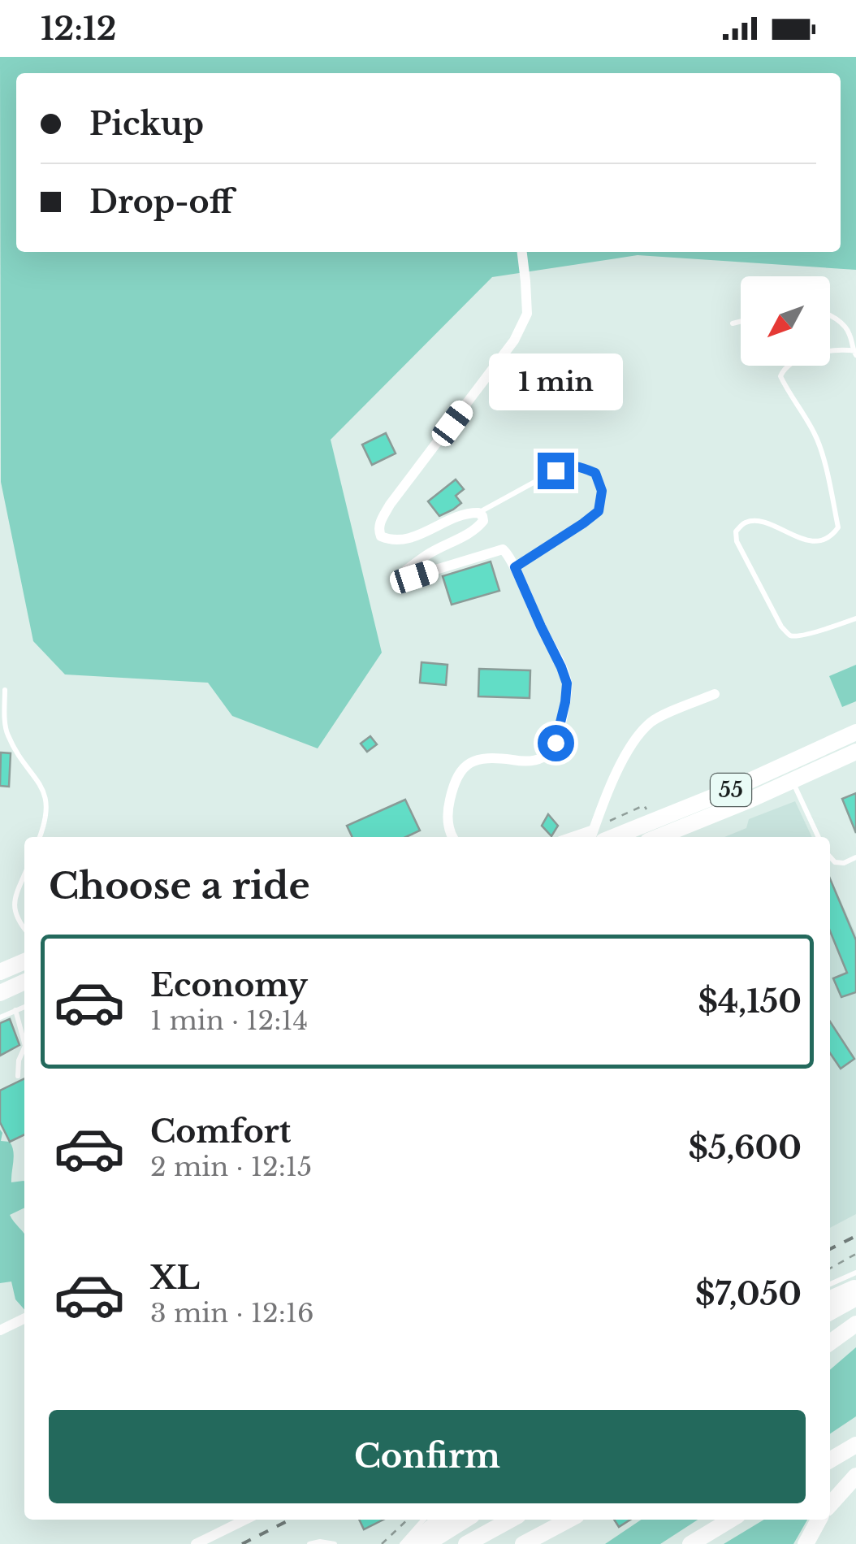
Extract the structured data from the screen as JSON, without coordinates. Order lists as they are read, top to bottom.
{
  "streets": {
    "main road": ["55"]
  },
  "north": "bottom left",
  "page": {
    "status": "12:12",
    "banner": ["Pickup", "Drop-off"],
    "bubble": "1 min",
    "heading": "Choose a ride",
    "list": [
      {
        "name": "Economy",
        "note": "1 min · 12:14",
        "value": "$4,150"
      },
      {
        "name": "Comfort",
        "note": "2 min · 12:15",
        "value": "$5,600"
      },
      {
        "name": "XL",
        "note": "3 min · 12:16",
        "value": "$7,050"
      }
    ],
    "buttons": "Confirm"
  }
}
